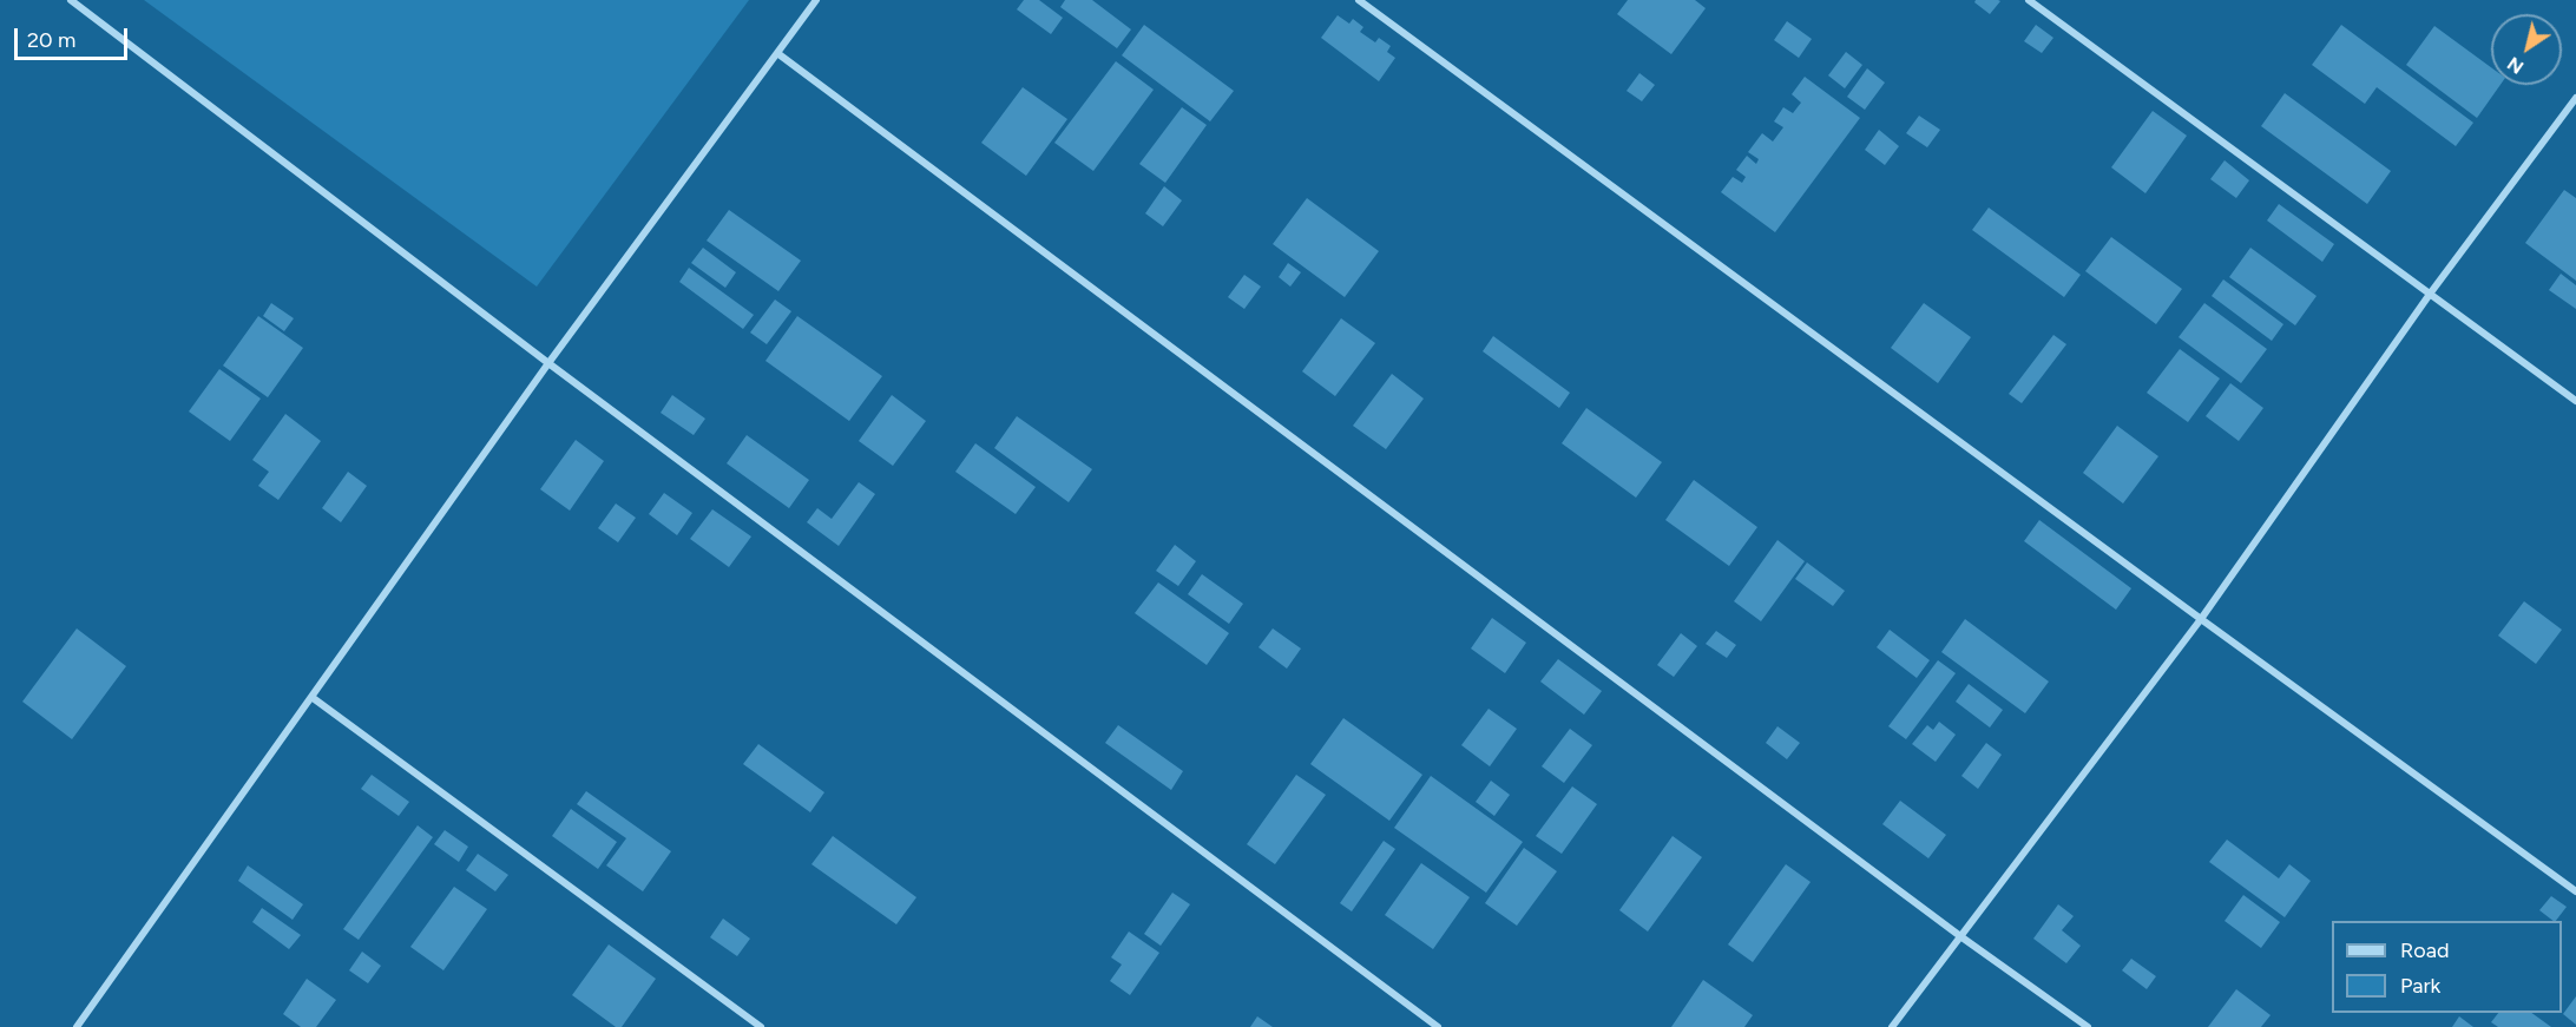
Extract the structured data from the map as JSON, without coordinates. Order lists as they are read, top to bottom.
{
  "legend": ["Road", "Park"],
  "scale_bar": "20 m",
  "north": "bottom left"
}
